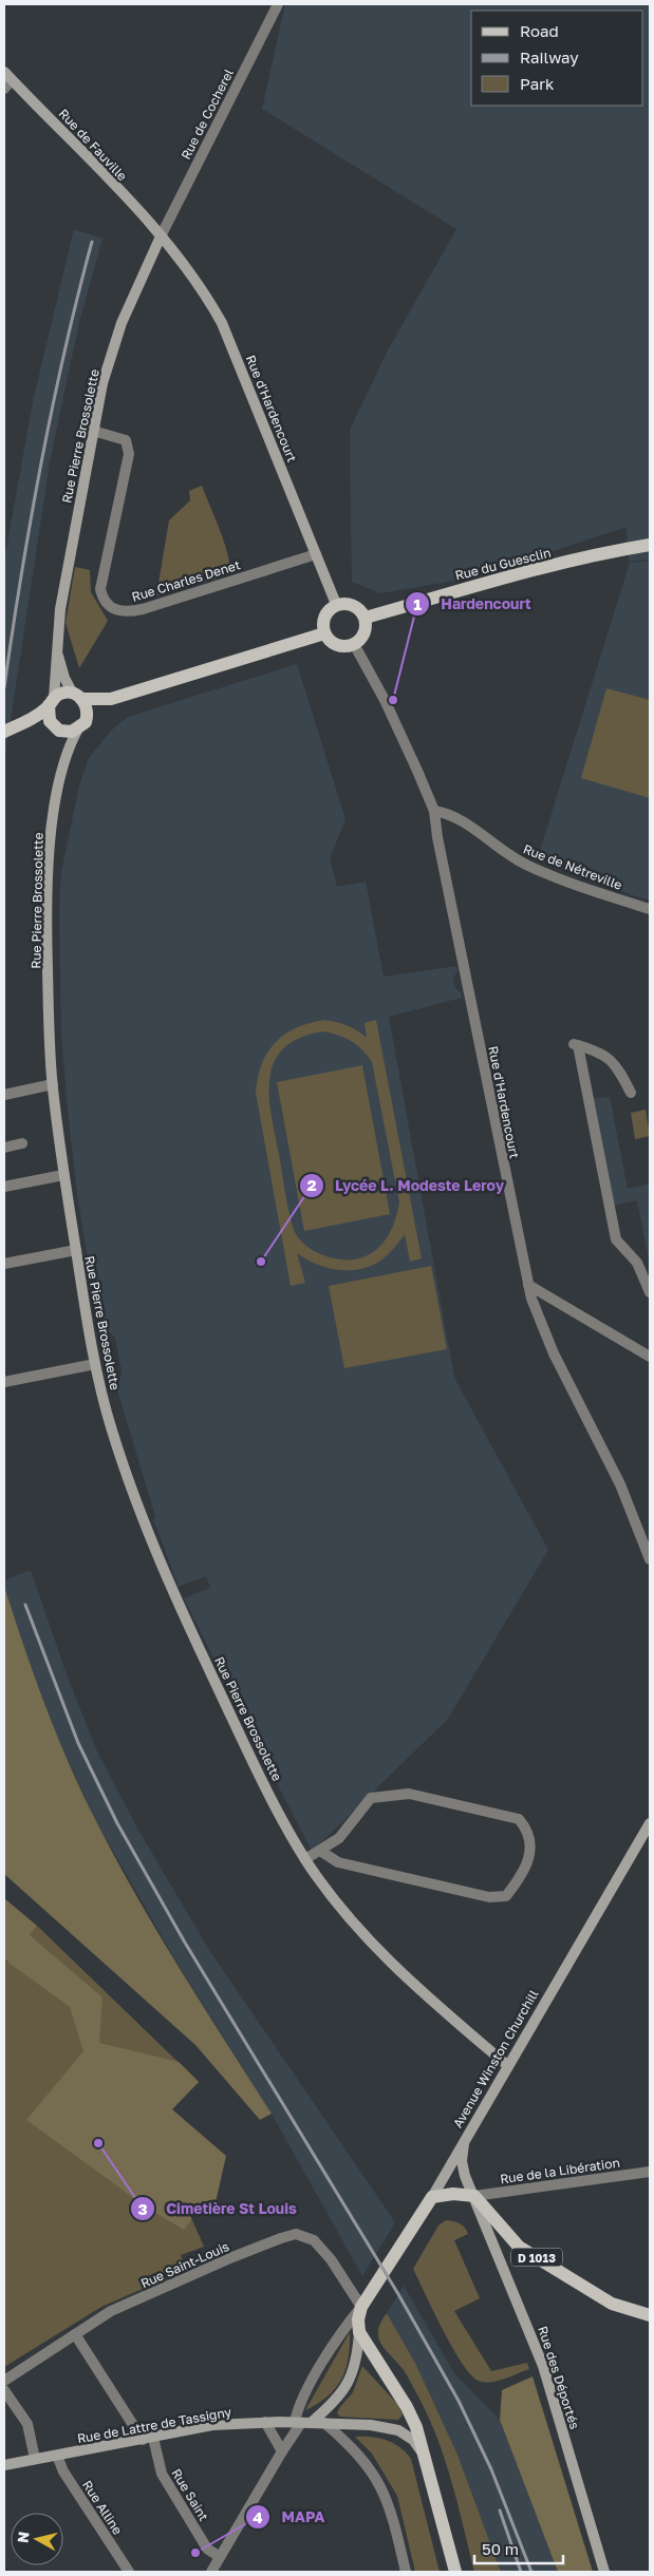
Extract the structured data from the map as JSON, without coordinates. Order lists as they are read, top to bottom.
{
  "streets": {
    "main road": [
      "Rue de Fauville",
      "Rue d'Hardencourt",
      "Rue Pierre Brossolette",
      "Rue du Guesclin",
      "Avenue Winston Churchill",
      "D 1013",
      "Rue des Déportés",
      "Rue de Lattre de Tassigny"
    ],
    "street": [
      "Rue de Cocherel",
      "Rue Charles Denet",
      "Rue de Nétreville",
      "Rue de la Libération",
      "Rue Saint-Louis",
      "Rue Saint",
      "Rue Alline"
    ]
  },
  "crossings": [
    ["Rue de Cocherel", "Rue de Fauville"],
    ["Rue de Cocherel", "Rue d'Hardencourt"],
    ["Rue de Cocherel", "Rue Pierre Brossolette"],
    ["Rue de Fauville", "Rue d'Hardencourt"],
    ["Rue de Fauville", "Rue Pierre Brossolette"],
    ["Rue d'Hardencourt", "Rue Pierre Brossolette"],
    ["Rue d'Hardencourt", "Rue du Guesclin"],
    ["Rue d'Hardencourt", "Rue Charles Denet"],
    ["Rue d'Hardencourt", "Rue de Nétreville"],
    ["Rue Pierre Brossolette", "Rue Charles Denet"],
    ["Rue Pierre Brossolette", "Avenue Winston Churchill"],
    ["Avenue Winston Churchill", "Rue Saint-Louis"],
    ["Avenue Winston Churchill", "Rue des Déportés"],
    ["Rue de la Libération", "D 1013"],
    ["Rue de la Libération", "Rue des Déportés"],
    ["D 1013", "Rue des Déportés"],
    ["Rue de Lattre de Tassigny", "Rue Saint"],
    ["Rue de Lattre de Tassigny", "Rue Alline"]
  ],
  "places": [
    "Hardencourt",
    "Lycée L. Modeste Leroy",
    "Cimetière St Louis",
    "MAPA"
  ],
  "legend": ["Road", "Railway", "Park"],
  "scale_bar": "50 m",
  "north": "left"
}
